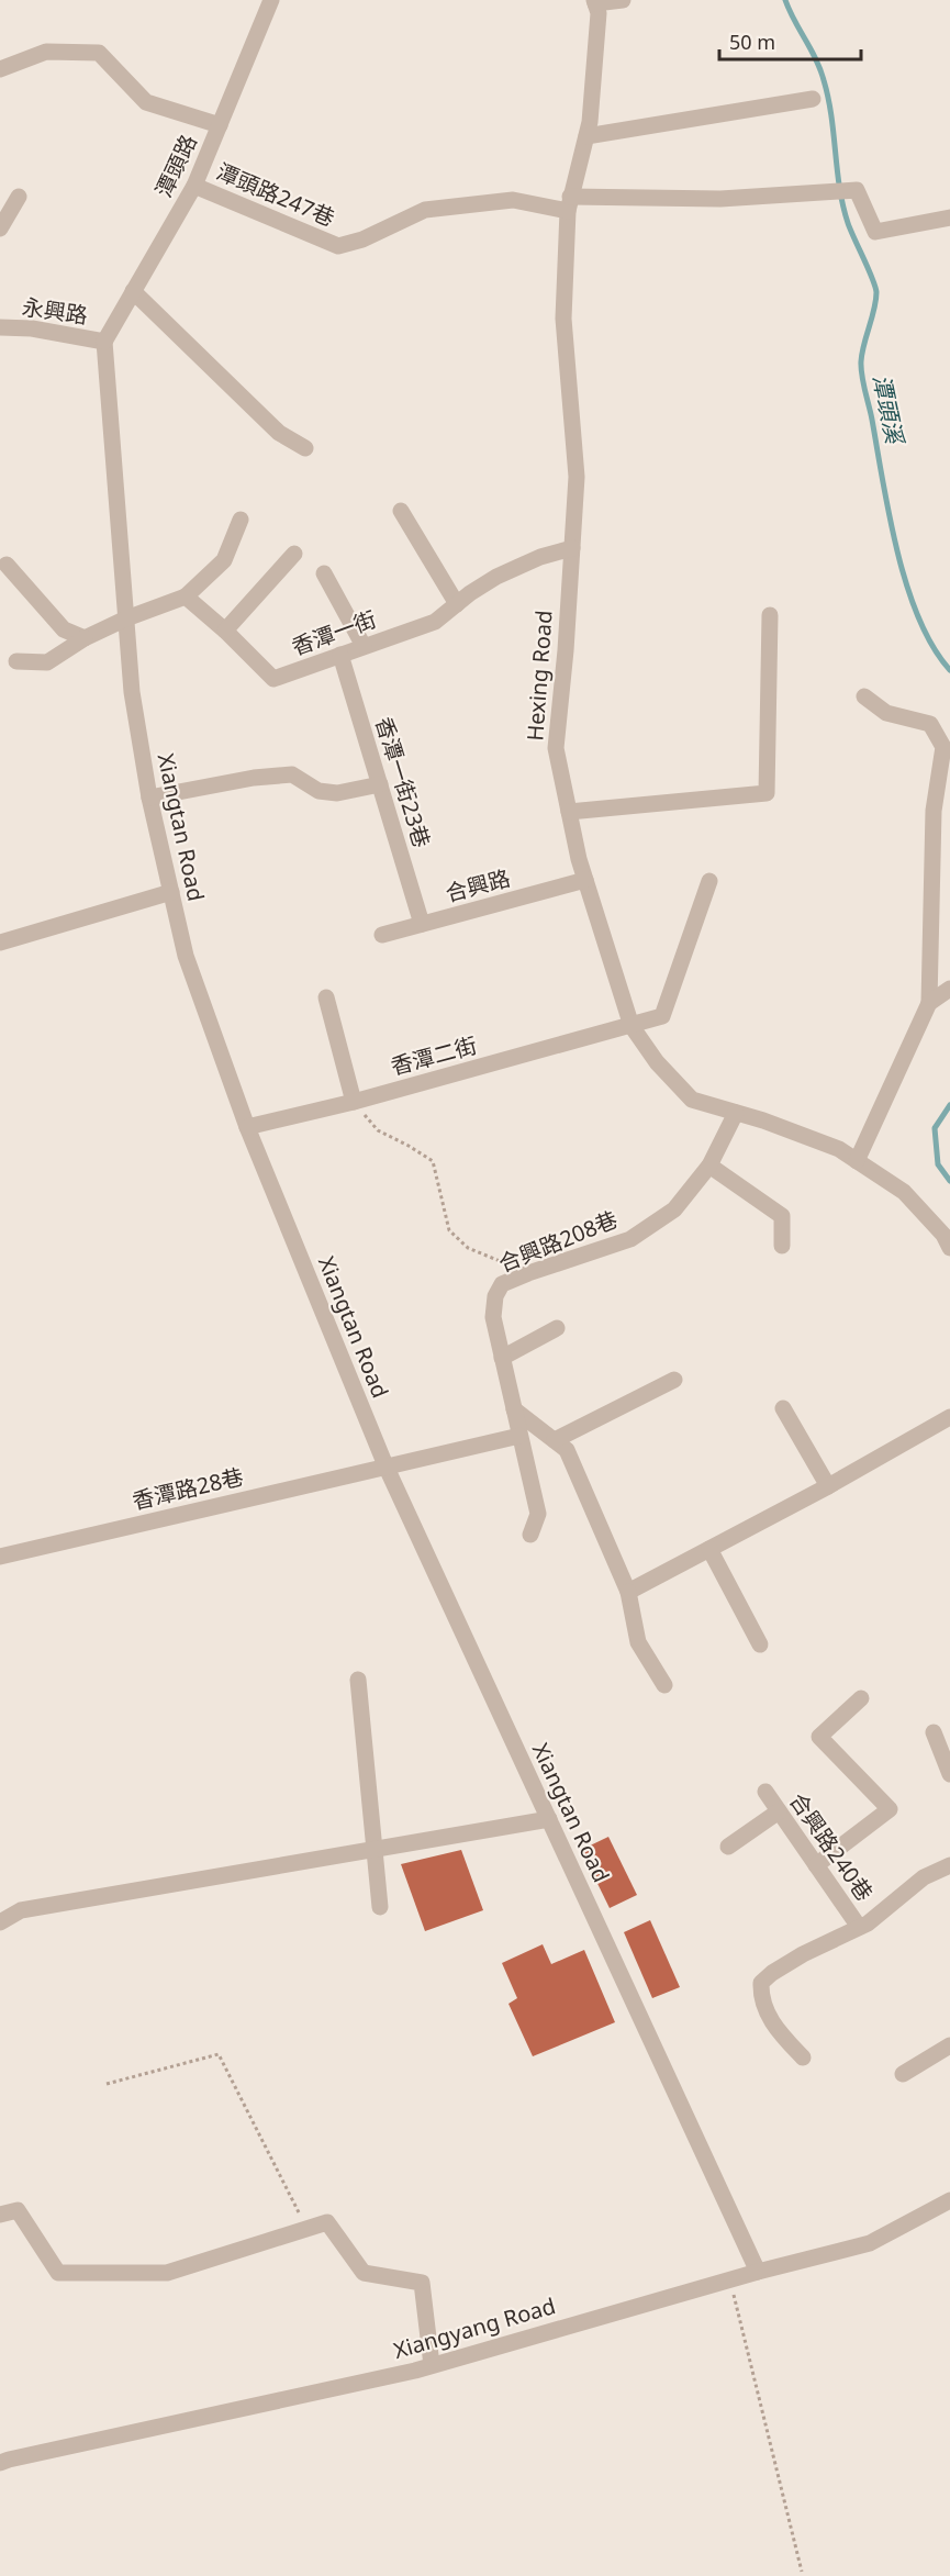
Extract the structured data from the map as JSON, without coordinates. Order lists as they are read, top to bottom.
{
  "streets": {
    "street": [
      "潭頭路",
      "潭頭路247巷",
      "永興路",
      "香潭一街",
      "Hexing Road",
      "香潭一街23巷",
      "Xiangtan Road",
      "合興路",
      "香潭二街",
      "合興路208巷",
      "香潭路28巷",
      "合興路240巷",
      "Xiangyang Road"
    ]
  },
  "crossings": [
    ["潭頭路", "潭頭路247巷"],
    ["潭頭路", "永興路"],
    ["潭頭路", "Xiangtan Road"],
    ["潭頭路247巷", "Hexing Road"],
    ["永興路", "Xiangtan Road"],
    ["香潭一街", "Hexing Road"],
    ["香潭一街", "香潭一街23巷"],
    ["Hexing Road", "合興路"],
    ["Hexing Road", "香潭二街"],
    ["Hexing Road", "合興路208巷"],
    ["香潭一街23巷", "合興路"],
    ["Xiangtan Road", "香潭二街"],
    ["Xiangtan Road", "香潭路28巷"],
    ["Xiangtan Road", "Xiangyang Road"],
    ["合興路208巷", "香潭路28巷"]
  ],
  "water": ["潭頭溪"],
  "scale_bar": "50 m"
}
